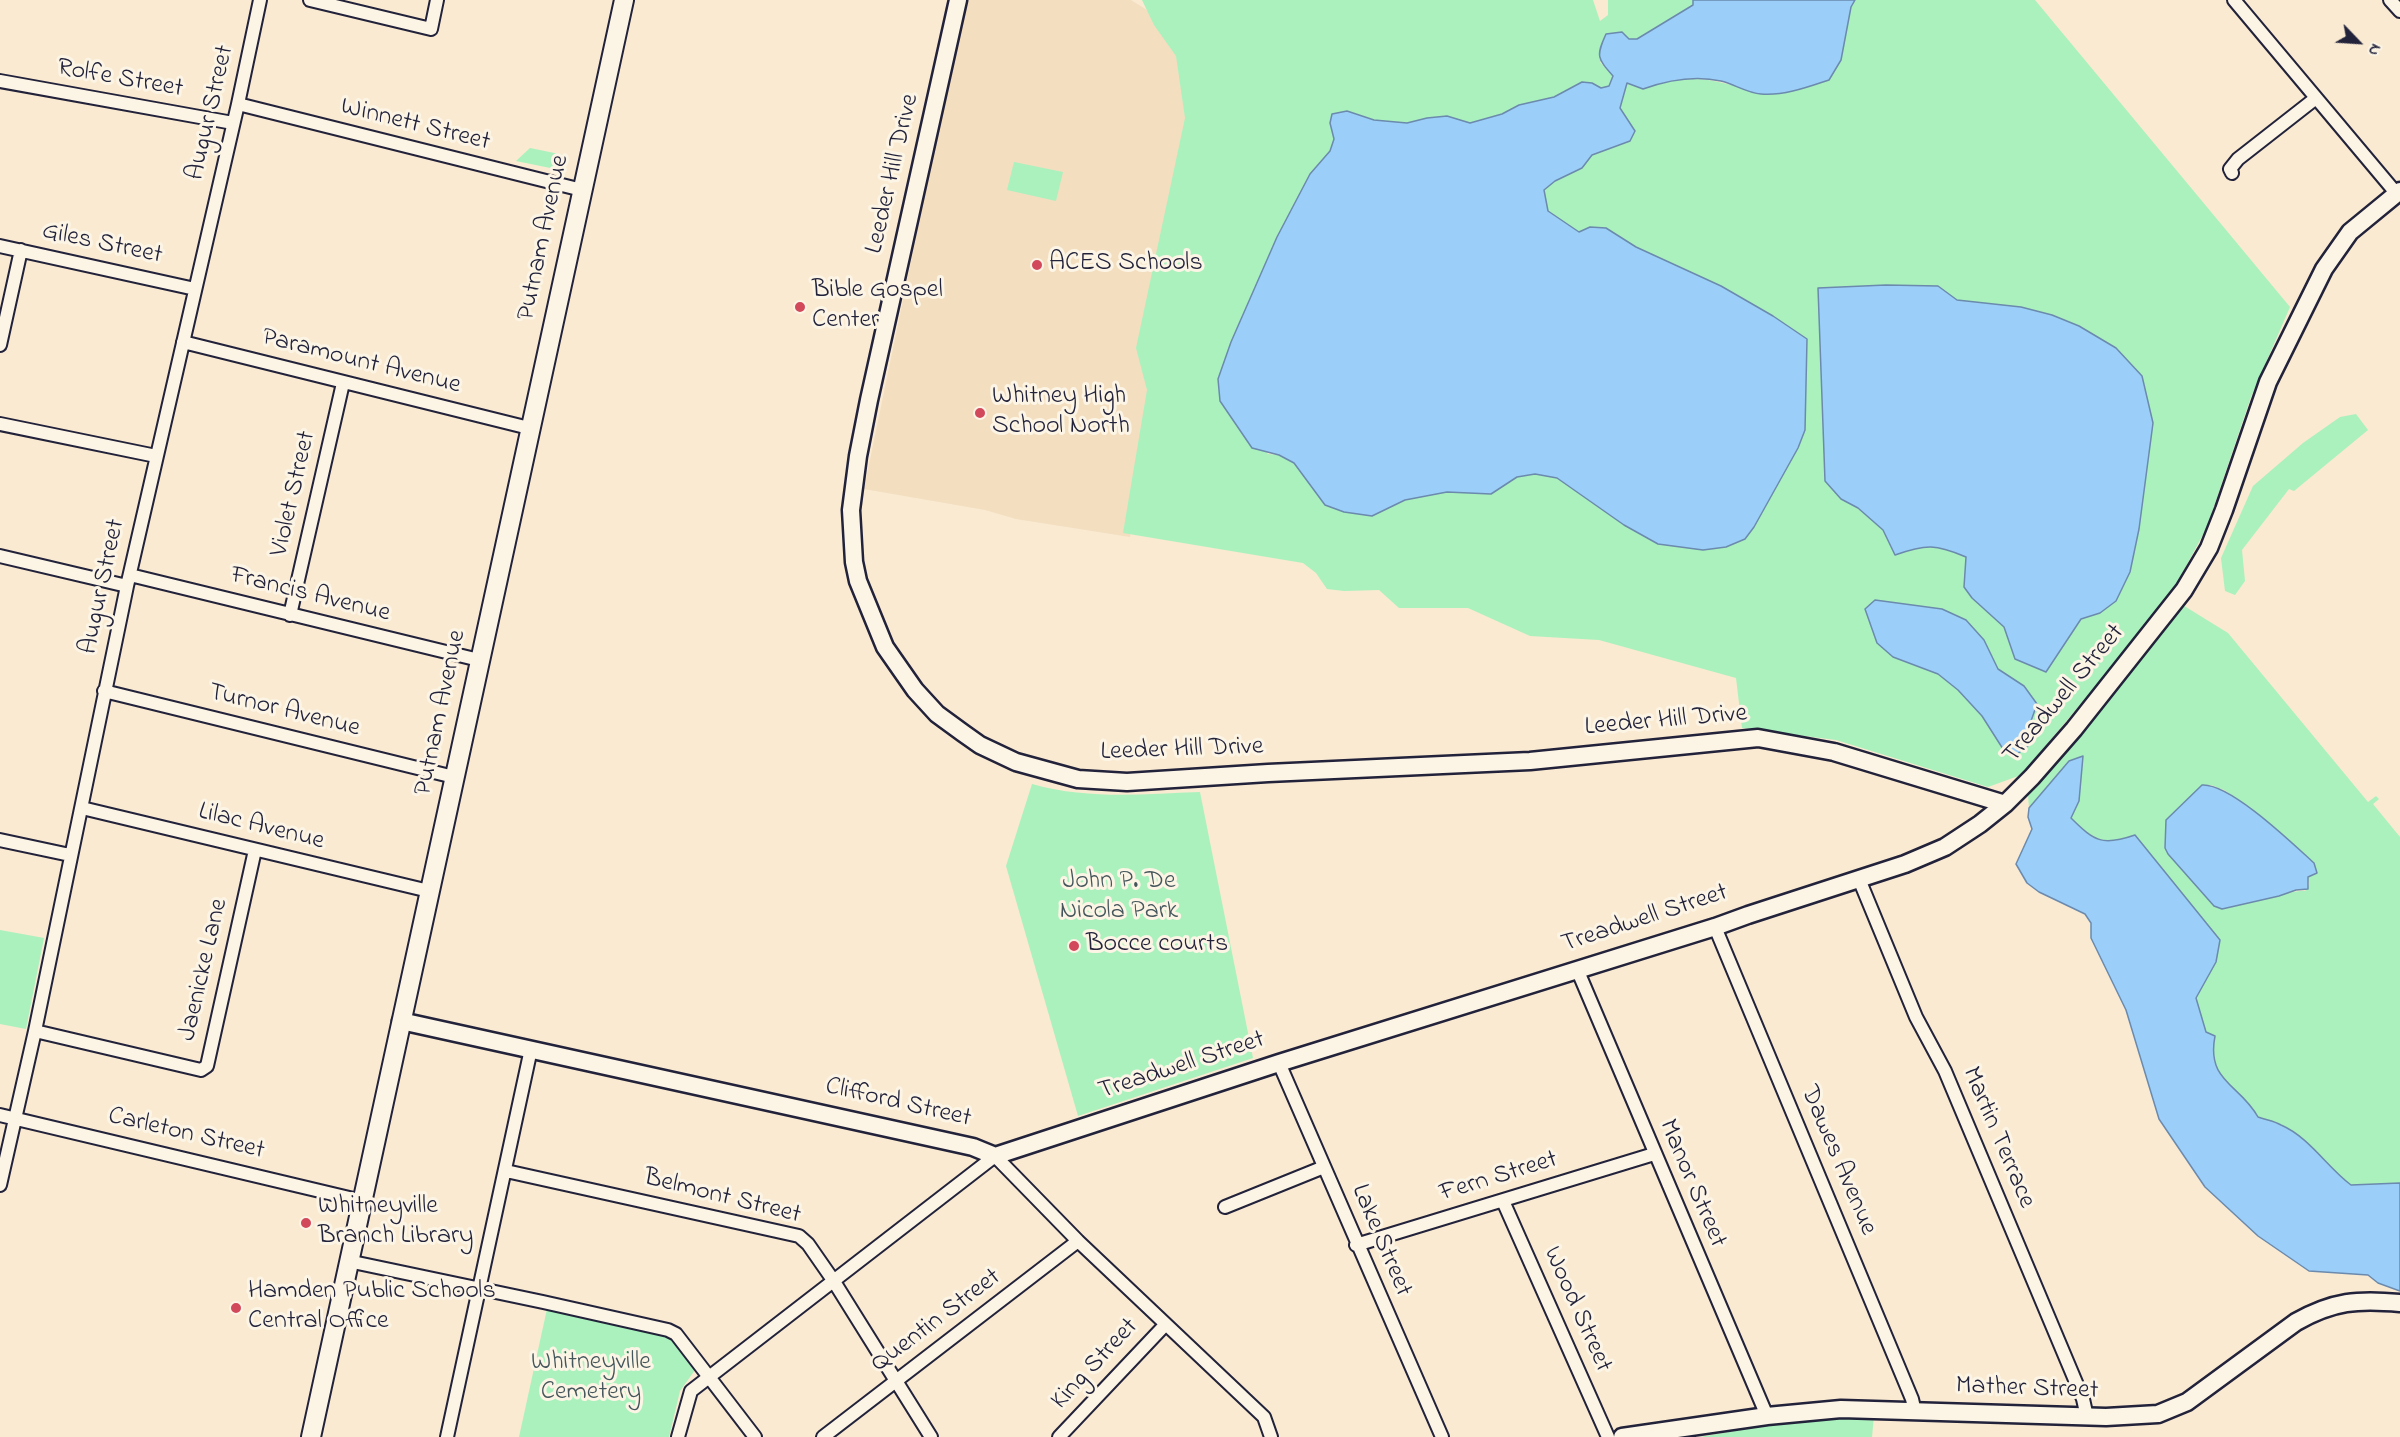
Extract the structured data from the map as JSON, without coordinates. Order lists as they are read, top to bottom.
{
  "streets": {
    "main road": ["Putnam Avenue"],
    "street": [
      "Rolfe Street",
      "Augur Street",
      "Winnett Street",
      "Leeder Hill Drive",
      "Giles Street",
      "Paramount Avenue",
      "Violet Street",
      "Francis Avenue",
      "Treadwell Street",
      "Turnor Avenue",
      "Lilac Avenue",
      "Jaenicke Lane",
      "Clifford Street",
      "Carleton Street",
      "Martin Terrace",
      "Dawes Avenue",
      "Fern Street",
      "Manor Street",
      "Belmont Street",
      "Lake Street",
      "Wood Street",
      "Quentin Street",
      "King Street",
      "Mather Street"
    ]
  },
  "crossings": [
    ["Rolfe Street", "Augur Street"],
    ["Augur Street", "Winnett Street"],
    ["Augur Street", "Giles Street"],
    ["Augur Street", "Paramount Avenue"],
    ["Augur Street", "Francis Avenue"],
    ["Augur Street", "Turnor Avenue"],
    ["Augur Street", "Lilac Avenue"],
    ["Augur Street", "Jaenicke Lane"],
    ["Augur Street", "Carleton Street"],
    ["Winnett Street", "Putnam Avenue"],
    ["Leeder Hill Drive", "Treadwell Street"],
    ["Putnam Avenue", "Paramount Avenue"],
    ["Putnam Avenue", "Francis Avenue"],
    ["Putnam Avenue", "Turnor Avenue"],
    ["Putnam Avenue", "Lilac Avenue"],
    ["Putnam Avenue", "Clifford Street"],
    ["Putnam Avenue", "Carleton Street"],
    ["Paramount Avenue", "Violet Street"],
    ["Violet Street", "Francis Avenue"],
    ["Treadwell Street", "Clifford Street"],
    ["Treadwell Street", "Martin Terrace"],
    ["Treadwell Street", "Dawes Avenue"],
    ["Treadwell Street", "Manor Street"],
    ["Treadwell Street", "Belmont Street"],
    ["Treadwell Street", "Lake Street"],
    ["Lilac Avenue", "Jaenicke Lane"],
    ["Clifford Street", "Quentin Street"],
    ["Clifford Street", "King Street"],
    ["Martin Terrace", "Mather Street"],
    ["Dawes Avenue", "Mather Street"],
    ["Fern Street", "Manor Street"],
    ["Fern Street", "Lake Street"],
    ["Fern Street", "Wood Street"],
    ["Manor Street", "Mather Street"],
    ["Belmont Street", "Quentin Street"]
  ],
  "parks": ["John P. De Nicola Park", "Whitneyville Cemetery"],
  "places": [
    "ACES Schools",
    "Bible Gospel Center",
    "Whitney High School North",
    "Bocce courts",
    "Whitneyville Branch Library",
    "Hamden Public Schools Central Office"
  ],
  "north": "bottom right"
}
